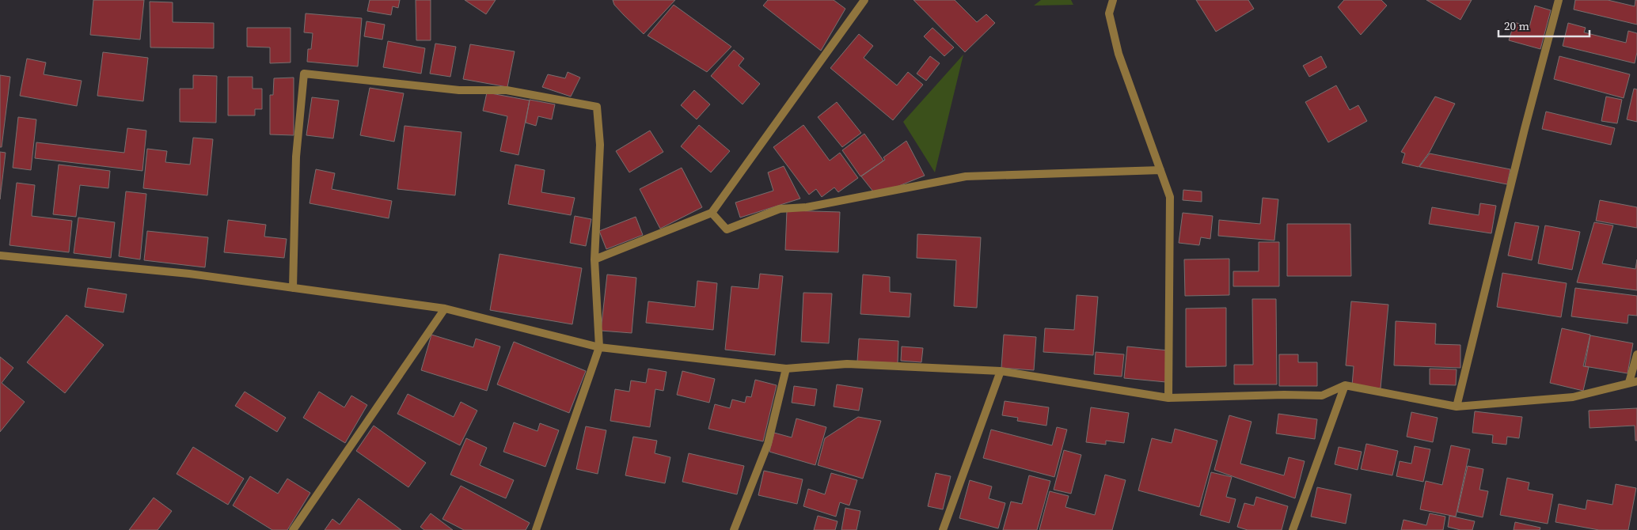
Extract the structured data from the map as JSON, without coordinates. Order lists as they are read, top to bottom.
{
  "scale_bar": "20 m"
}
